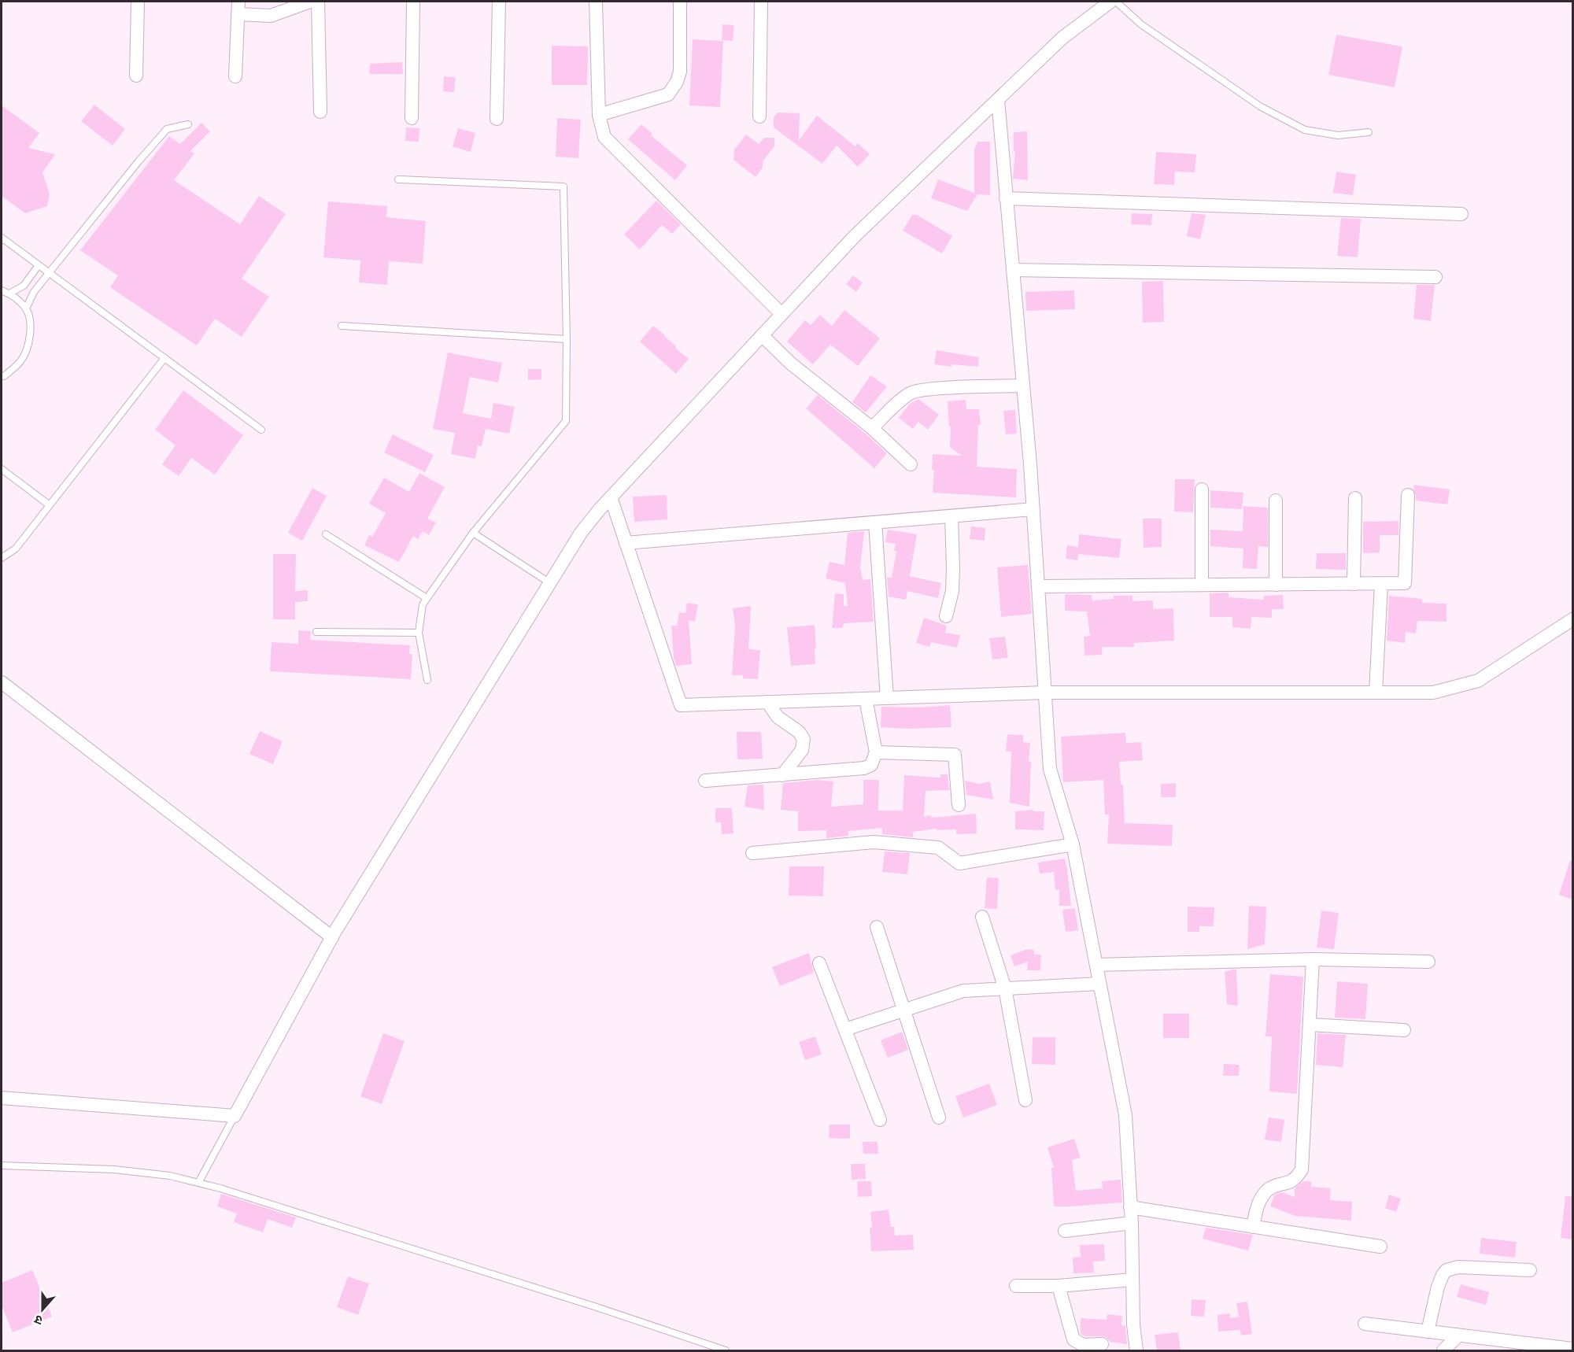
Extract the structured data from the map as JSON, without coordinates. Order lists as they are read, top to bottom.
{
  "north": "bottom"
}
